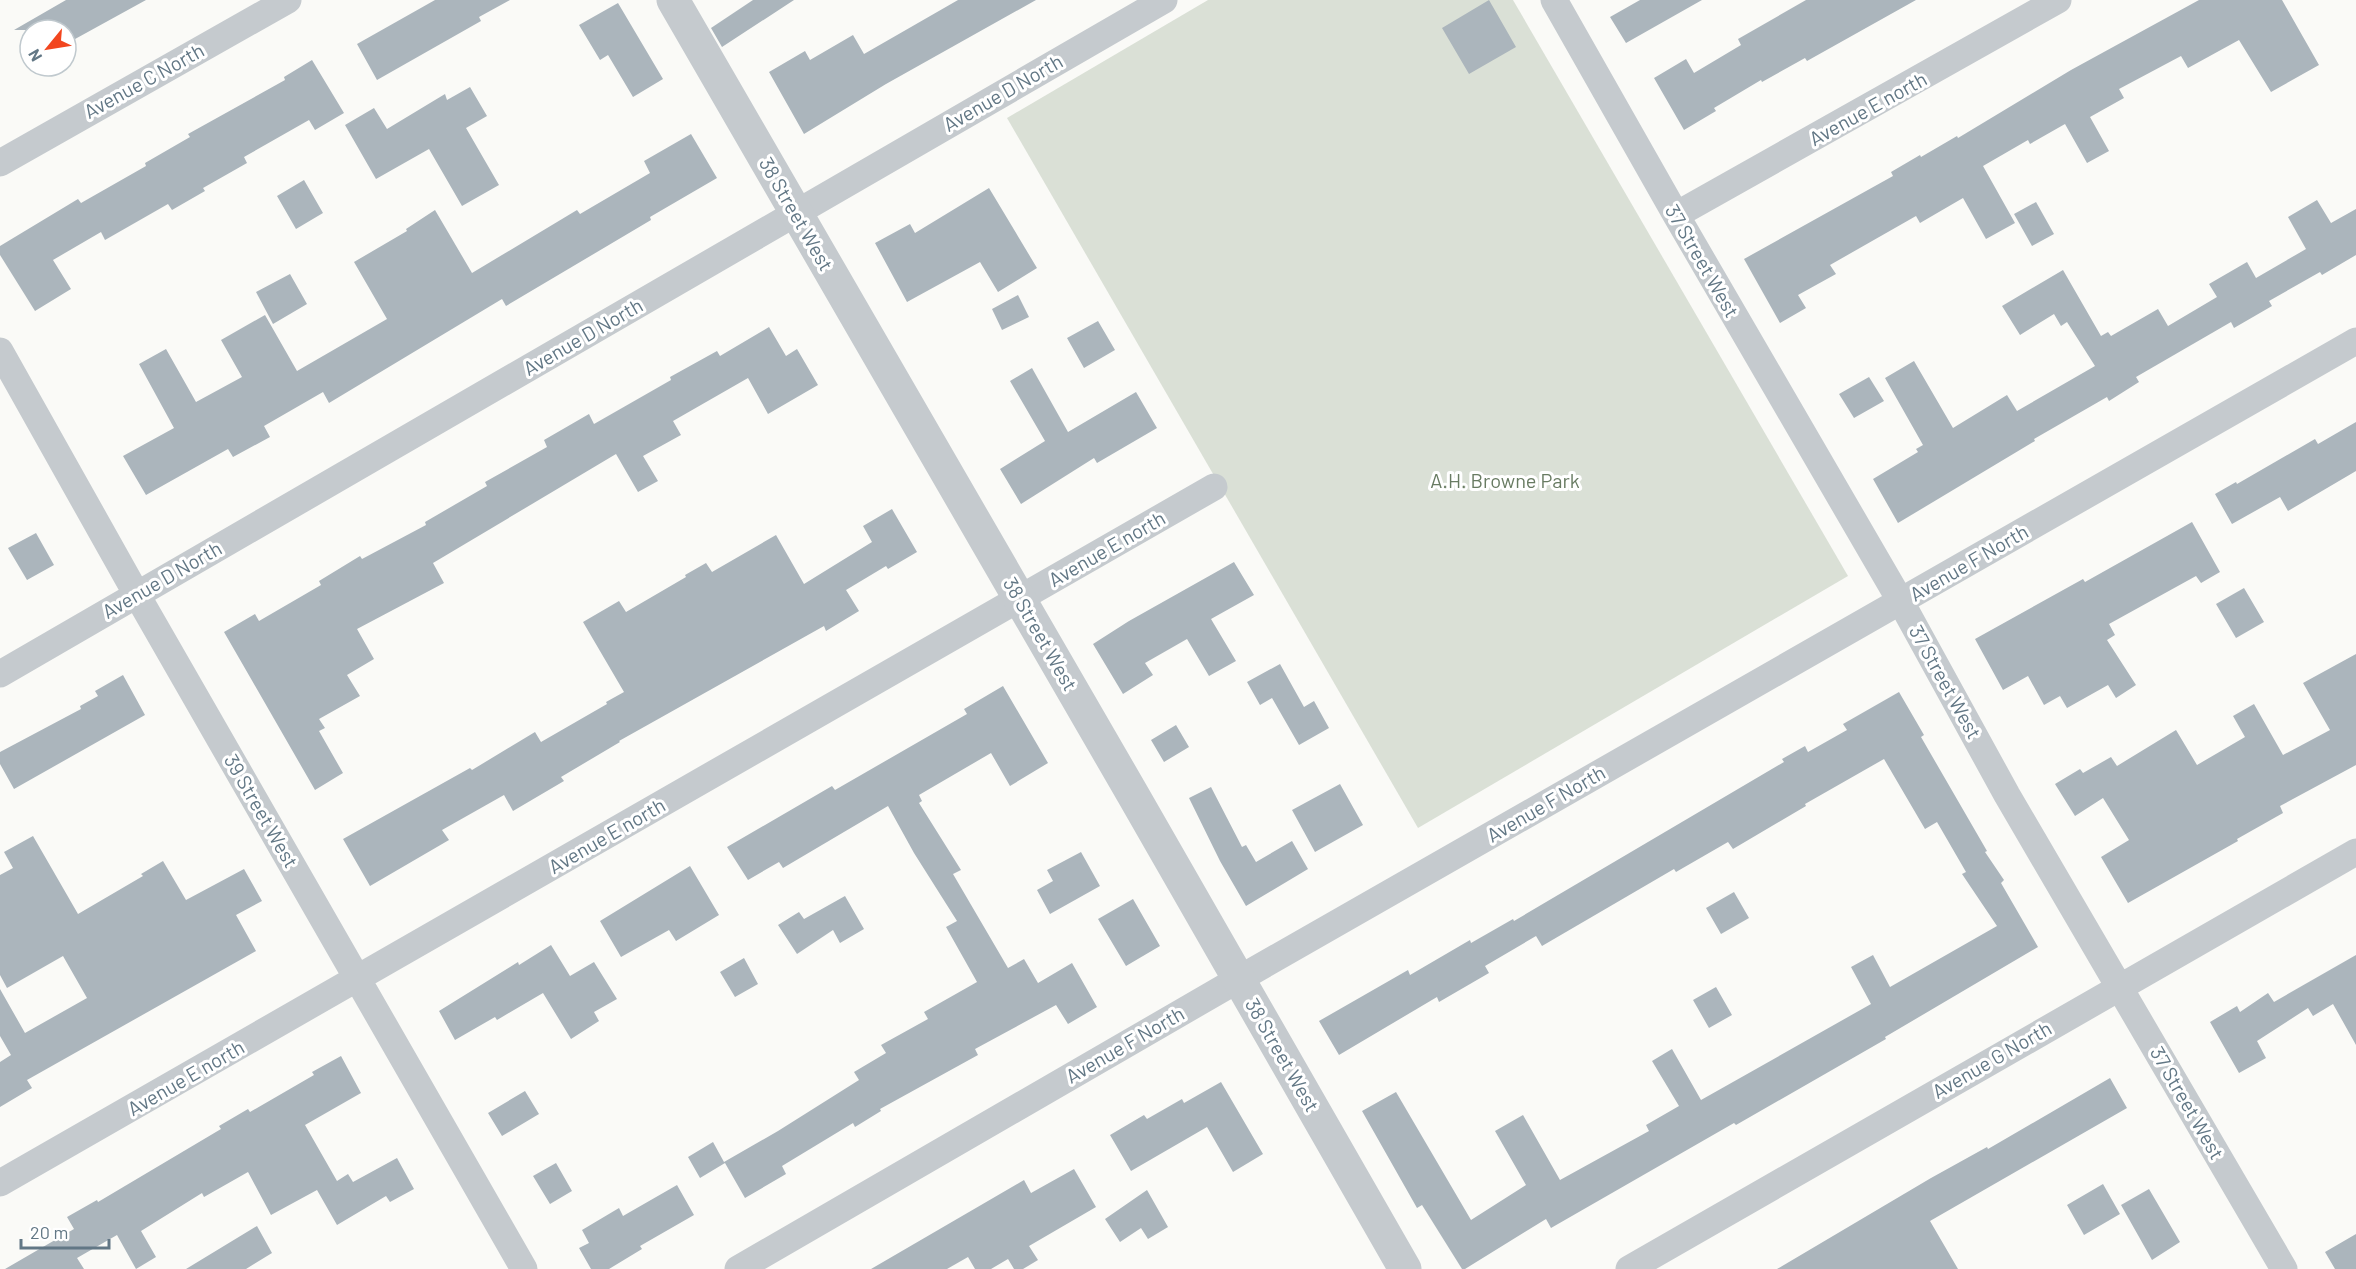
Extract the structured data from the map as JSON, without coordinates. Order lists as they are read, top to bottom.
{
  "streets": {
    "street": [
      "Avenue C North",
      "Avenue D North",
      "Avenue E north",
      "38 Street West",
      "37 Street West",
      "Avenue F North",
      "39 Street West",
      "Avenue G North"
    ]
  },
  "crossings": [
    ["Avenue D North", "38 Street West"],
    ["Avenue D North", "39 Street West"],
    ["Avenue E north", "38 Street West"],
    ["Avenue E north", "37 Street West"],
    ["Avenue E north", "39 Street West"],
    ["38 Street West", "Avenue F North"],
    ["37 Street West", "Avenue F North"],
    ["37 Street West", "Avenue G North"]
  ],
  "parks": ["A.H. Browne Park"],
  "scale_bar": "20 m",
  "north": "bottom left"
}
